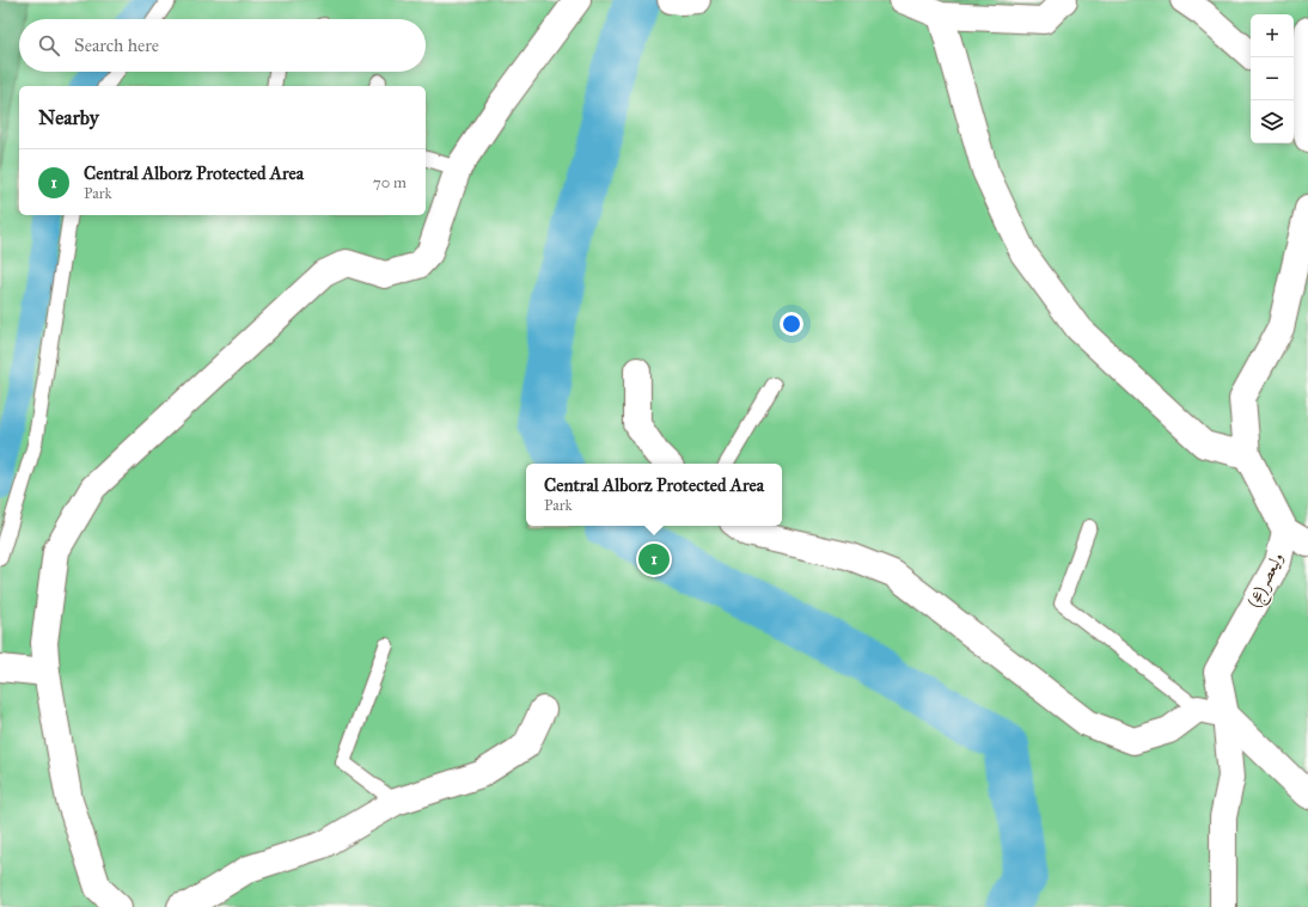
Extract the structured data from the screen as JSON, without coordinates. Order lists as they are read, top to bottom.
{
  "streets": {
    "street": ["ولیعصر(عج)"]
  },
  "page": {
    "map_buttons": ["+", "−"],
    "search": "Search here",
    "heading": "Nearby",
    "list": [
      {
        "mark": "1",
        "name": "Central Alborz Protected Area",
        "note": "Park",
        "value": "70 m"
      }
    ],
    "popup": ["Central Alborz Protected Area", "Park"],
    "pins": "1"
  }
}
